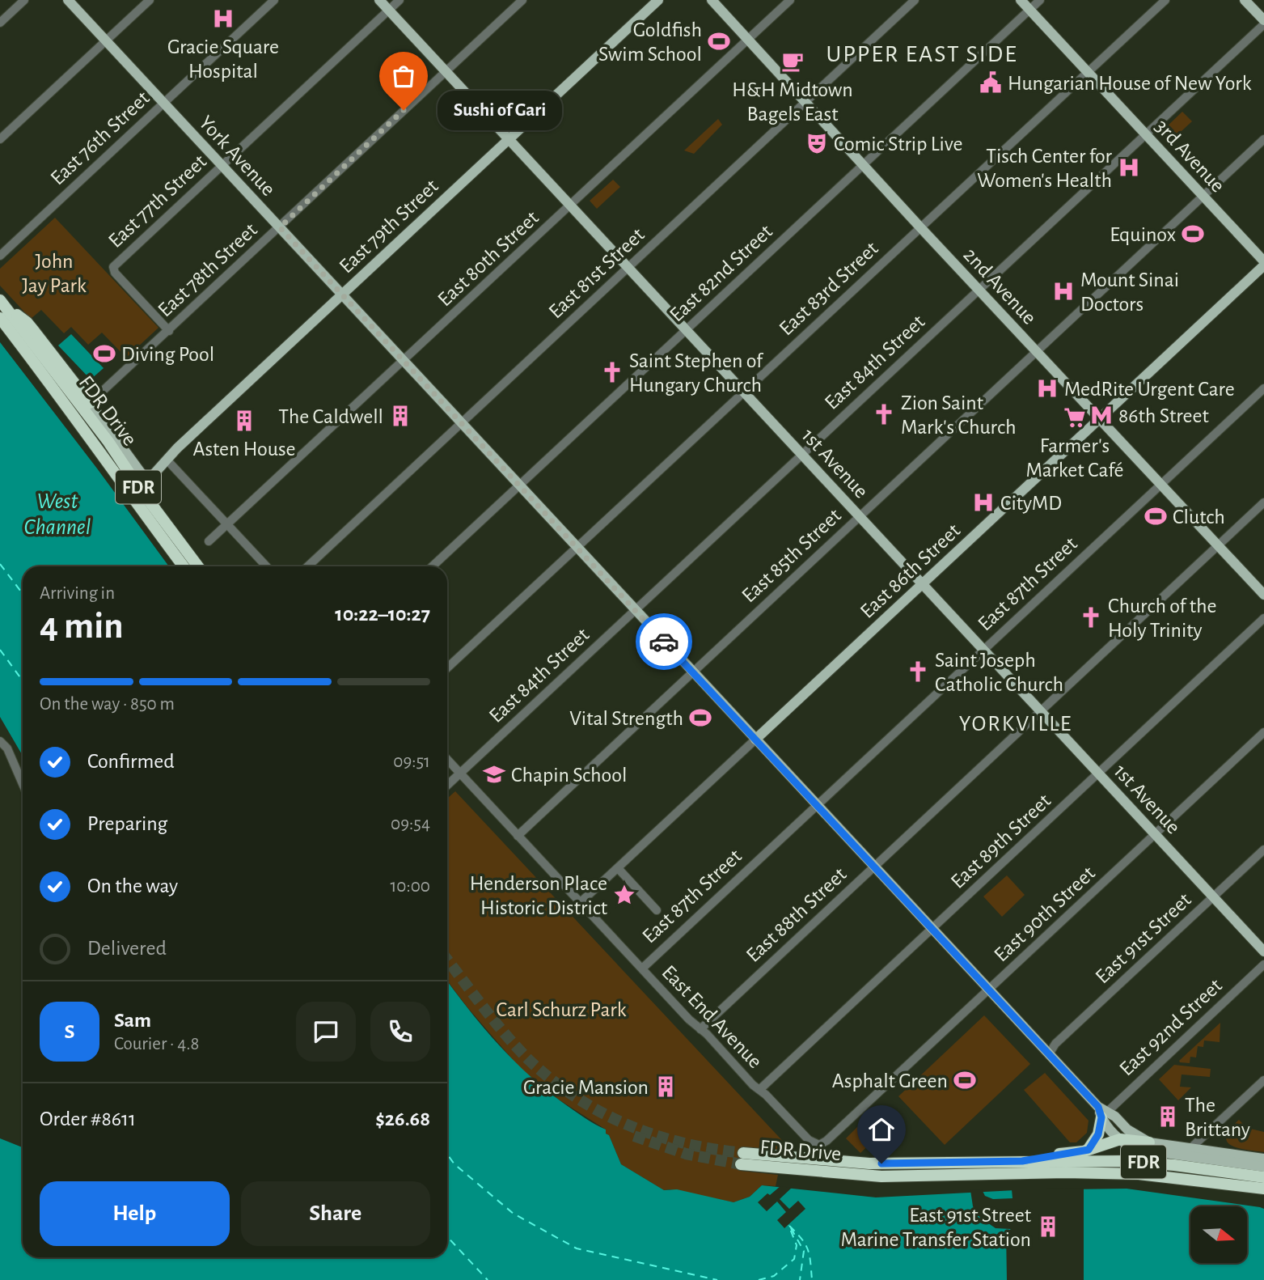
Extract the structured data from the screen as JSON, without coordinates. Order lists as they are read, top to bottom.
{
  "streets": {
    "highway": ["FDR Drive", "FDR"],
    "main road": [
      "York Avenue",
      "3rd Avenue",
      "East 79th Street",
      "2nd Avenue",
      "1st Avenue",
      "East 86th Street"
    ],
    "street": [
      "East 76th Street",
      "East 77th Street",
      "East 80th Street",
      "East 78th Street",
      "East 81st Street",
      "East 82nd Street",
      "East 83rd Street",
      "East 84th Street",
      "East 85th Street",
      "East 87th Street",
      "East 89th Street",
      "East 90th Street",
      "East 88th Street",
      "East 91st Street",
      "East End Avenue",
      "East 92nd Street"
    ]
  },
  "crossings": [
    ["East 76th Street", "York Avenue"],
    ["York Avenue", "East 77th Street"],
    ["York Avenue", "East 79th Street"],
    ["York Avenue", "East 80th Street"],
    ["York Avenue", "East 78th Street"],
    ["York Avenue", "East 81st Street"],
    ["York Avenue", "East 82nd Street"],
    ["York Avenue", "East 83rd Street"],
    ["York Avenue", "East 84th Street"],
    ["York Avenue", "East 85th Street"],
    ["York Avenue", "East 86th Street"],
    ["York Avenue", "East 87th Street"],
    ["York Avenue", "East 89th Street"],
    ["York Avenue", "East 90th Street"],
    ["York Avenue", "East 88th Street"],
    ["York Avenue", "East 91st Street"],
    ["York Avenue", "East 92nd Street"],
    ["3rd Avenue", "East 82nd Street"],
    ["3rd Avenue", "East 83rd Street"],
    ["3rd Avenue", "East 84th Street"],
    ["3rd Avenue", "East 85th Street"],
    ["East 77th Street", "East 78th Street"],
    ["East 77th Street", "1st Avenue"],
    ["East 79th Street", "FDR Drive"],
    ["East 79th Street", "1st Avenue"],
    ["East 80th Street", "2nd Avenue"],
    ["East 80th Street", "1st Avenue"],
    ["East 78th Street", "FDR Drive"],
    ["East 78th Street", "1st Avenue"],
    ["East 81st Street", "2nd Avenue"],
    ["East 81st Street", "1st Avenue"],
    ["East 82nd Street", "2nd Avenue"],
    ["East 82nd Street", "1st Avenue"],
    ["2nd Avenue", "East 83rd Street"],
    ["2nd Avenue", "East 84th Street"],
    ["2nd Avenue", "East 85th Street"],
    ["2nd Avenue", "East 86th Street"],
    ["2nd Avenue", "East 87th Street"],
    ["2nd Avenue", "East 88th Street"],
    ["East 83rd Street", "1st Avenue"],
    ["East 84th Street", "1st Avenue"],
    ["East 84th Street", "East End Avenue"],
    ["1st Avenue", "East 85th Street"],
    ["1st Avenue", "East 86th Street"],
    ["1st Avenue", "East 87th Street"],
    ["1st Avenue", "East 89th Street"],
    ["1st Avenue", "East 90th Street"],
    ["1st Avenue", "East 88th Street"],
    ["1st Avenue", "East 91st Street"],
    ["East 85th Street", "East End Avenue"],
    ["East 86th Street", "East End Avenue"],
    ["East 87th Street", "East End Avenue"],
    ["East 89th Street", "East End Avenue"],
    ["East 90th Street", "East End Avenue"],
    ["East 88th Street", "East End Avenue"]
  ],
  "districts": ["UPPER EAST SIDE", "YORKVILLE"],
  "water": ["West Channel"],
  "parks": ["John Jay Park", "Carl Schurz Park"],
  "places": {
    "hospital": [
      "Gracie Square Hospital",
      "Tisch Center for Women's Health",
      "Mount Sinai Doctors",
      "MedRite Urgent Care",
      "CityMD"
    ],
    "sports": [
      "Goldfish Swim School",
      "Equinox",
      "Diving Pool",
      "Clutch",
      "Vital Strength",
      "Asphalt Green"
    ],
    "cafe": ["H&H Midtown Bagels East"],
    "public building": ["Hungarian House of New York"],
    "other": ["Sushi of Gari"],
    "theatre": ["Comic Strip Live"],
    "church": [
      "Saint Stephen of Hungary Church",
      "Zion Saint Mark's Church",
      "Church of the Holy Trinity",
      "Saint Joseph Catholic Church"
    ],
    "metro station": ["86th Street"],
    "building": [
      "The Caldwell",
      "Asten House",
      "Gracie Mansion",
      "The Brittany",
      "East 91st Street Marine Transfer Station"
    ],
    "supermarket": ["Farmer's Market Café"],
    "school or university": ["Chapin School"],
    "place": ["Henderson Place Historic District"]
  },
  "north": "right",
  "page": {
    "bubble": "Sushi of Gari",
    "heading": ["4 min", "Arriving in", "10:22–10:27"],
    "panel": [
      "Sam",
      "Courier · 4.8",
      "Order #8611",
      "$26.68"
    ],
    "bar": "On the way · 850 m",
    "list": [
      ["Confirmed", "09:51"],
      ["Preparing", "09:54"],
      ["On the way", "10:00"],
      "Delivered"
    ],
    "round": "S",
    "buttons": ["Help", "Share"]
  }
}
